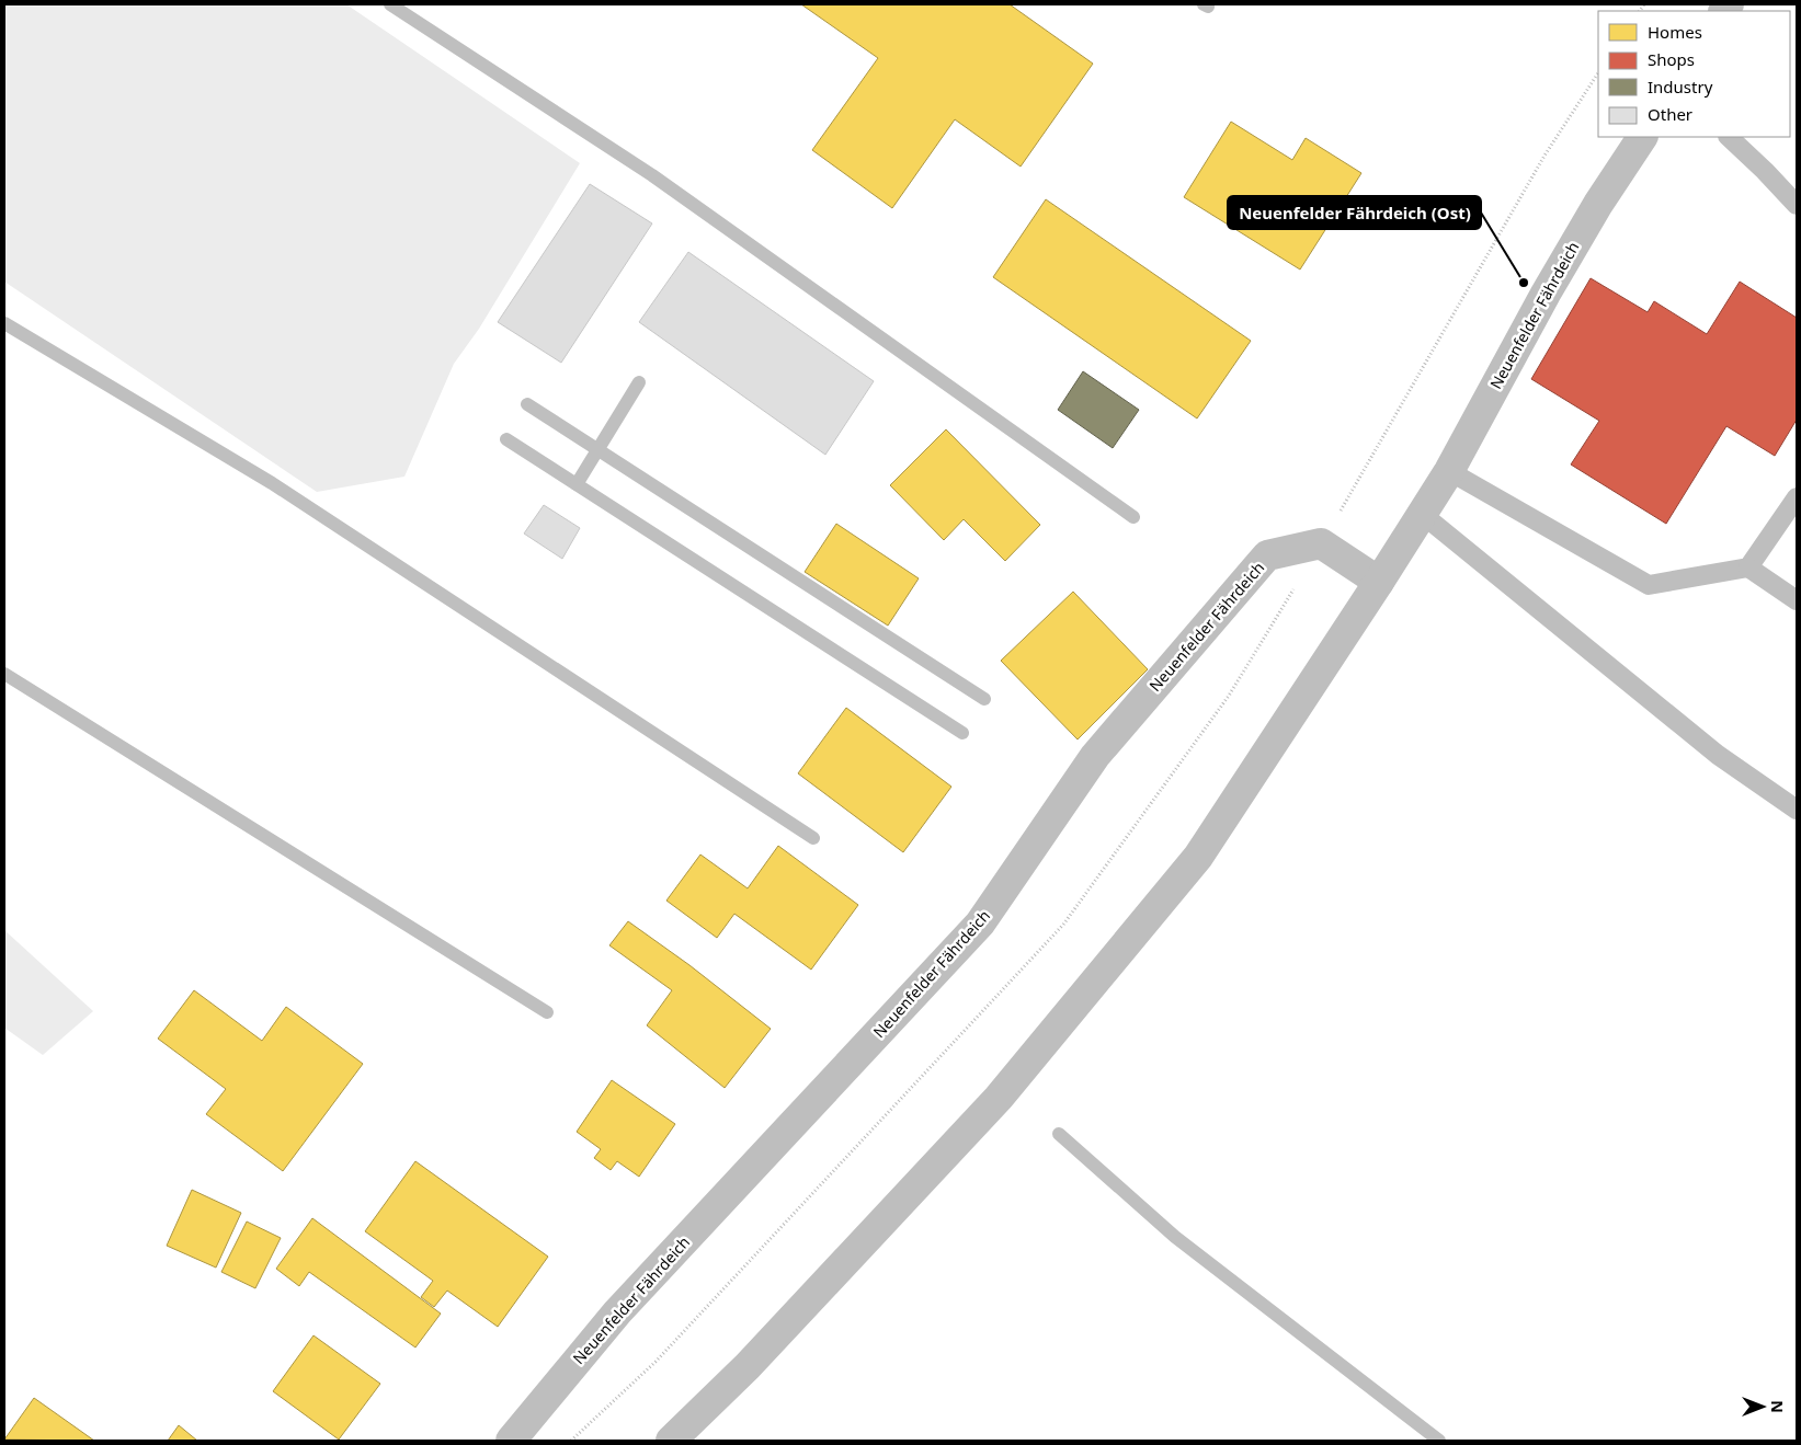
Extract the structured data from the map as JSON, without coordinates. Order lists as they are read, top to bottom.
{
  "streets": {
    "street": ["Neuenfelder Fährdeich"]
  },
  "places": ["Neuenfelder Fährdeich (Ost)"],
  "legend": [
    "Homes",
    "Shops",
    "Industry",
    "Other"
  ],
  "north": "right"
}
